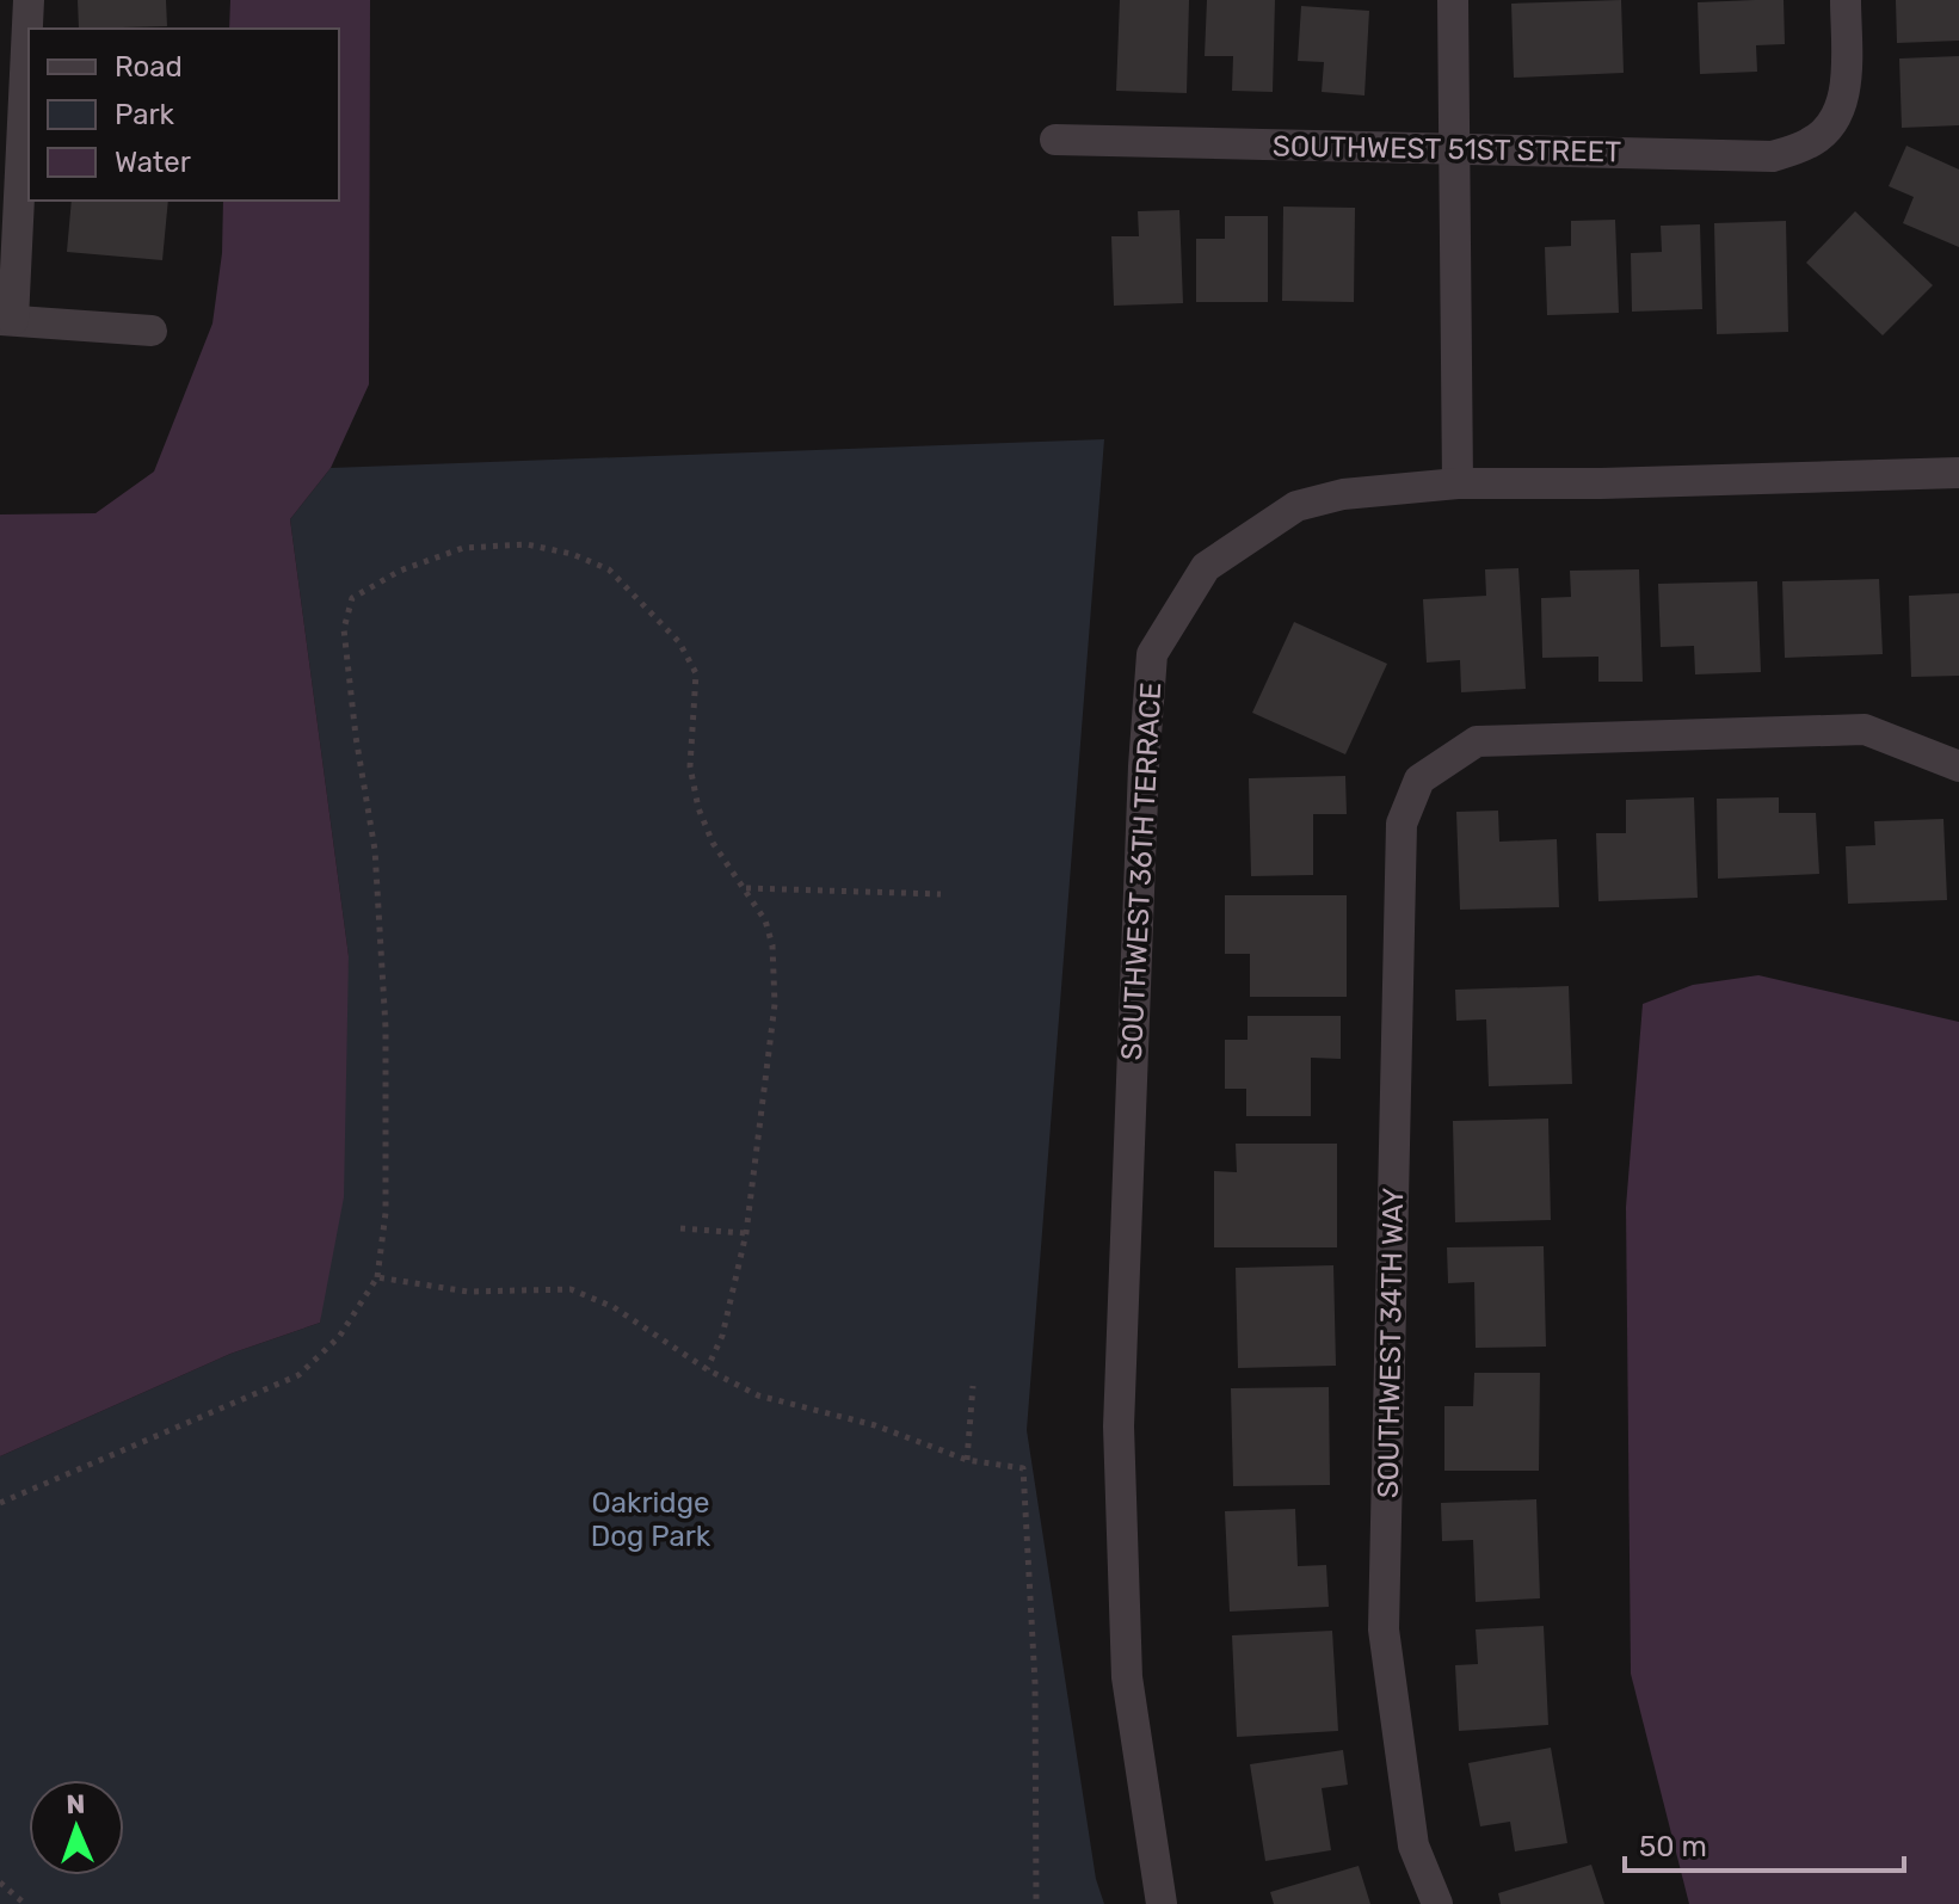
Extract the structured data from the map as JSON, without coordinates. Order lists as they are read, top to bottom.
{
  "streets": {
    "street": ["SOUTHWEST 51ST STREET", "SOUTHWEST 36TH TERRACE", "SOUTHWEST 34TH WAY"]
  },
  "parks": ["Oakridge Dog Park"],
  "legend": ["Road", "Park", "Water"],
  "scale_bar": "50 m",
  "north": "top"
}
